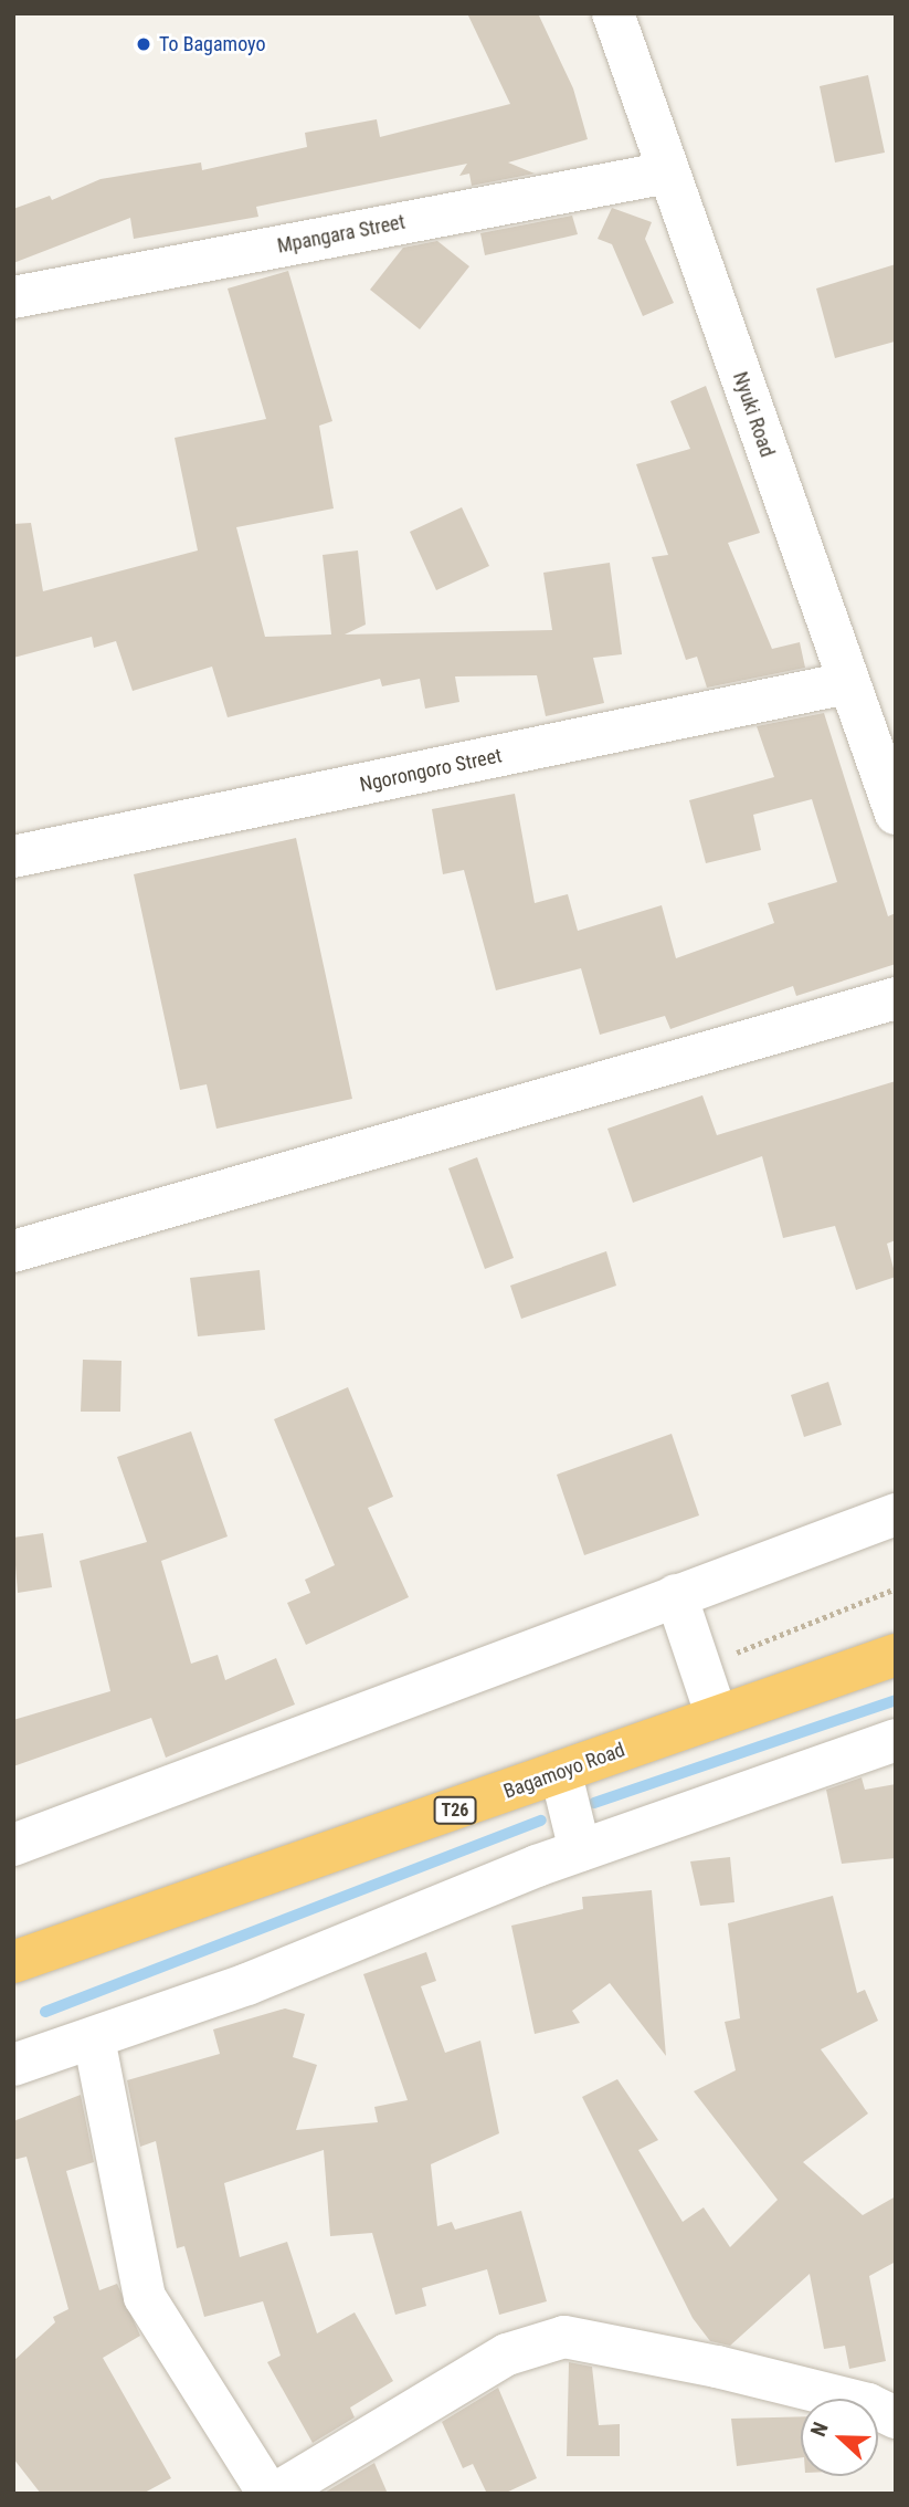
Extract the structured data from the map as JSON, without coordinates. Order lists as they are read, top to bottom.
{
  "streets": {
    "highway": ["Bagamoyo Road", "T26"],
    "street": ["Mpangara Street", "Nyuki Road", "Ngorongoro Street"]
  },
  "crossings": [
    ["Mpangara Street", "Nyuki Road"],
    ["Nyuki Road", "Ngorongoro Street"]
  ],
  "places": ["To Bagamoyo"],
  "north": "left"
}
